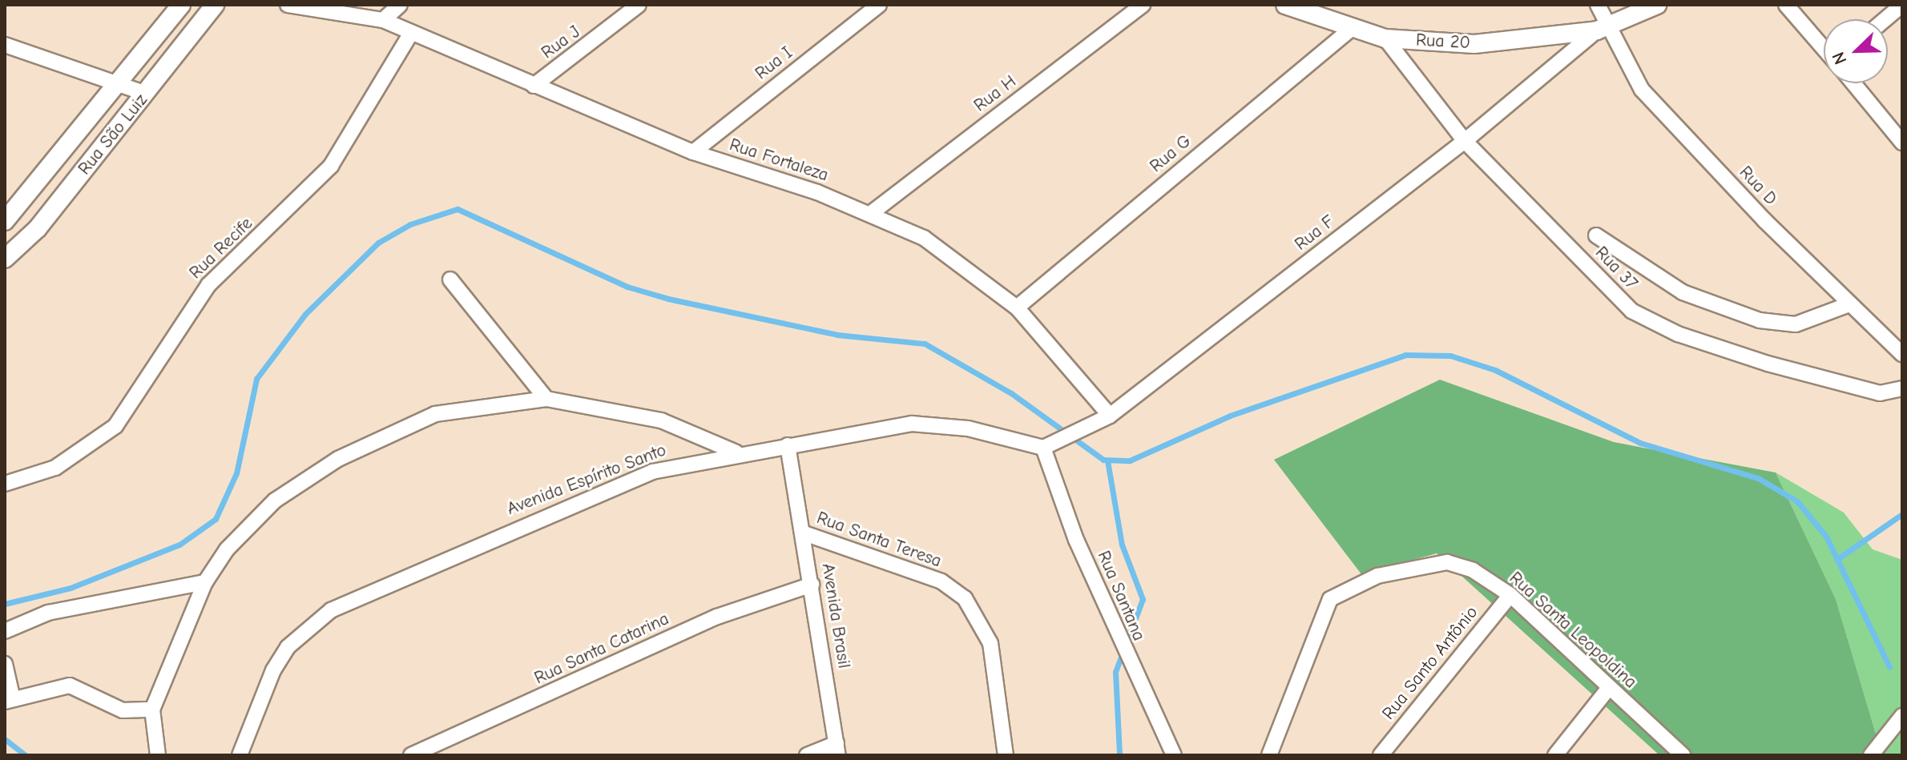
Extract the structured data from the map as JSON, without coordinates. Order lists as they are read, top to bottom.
{
  "streets": {
    "street": [
      "Rua 20",
      "Rua J",
      "Rua I",
      "Rua H",
      "Rua São Luiz",
      "Rua G",
      "Rua Fortaleza",
      "Rua D",
      "Rua F",
      "Rua Recife",
      "Rua 37",
      "Avenida Espírito Santo",
      "Rua Santa Teresa",
      "Rua Santana",
      "Avenida Brasil",
      "Rua Santa Leopoldina",
      "Rua Santa Catarina",
      "Rua Santo Antônio"
    ]
  },
  "crossings": [
    ["Rua 20", "Rua G"],
    ["Rua 20", "Rua D"],
    ["Rua 20", "Rua F"],
    ["Rua 20", "Rua 37"],
    ["Rua J", "Rua Fortaleza"],
    ["Rua I", "Rua Fortaleza"],
    ["Rua H", "Rua Fortaleza"],
    ["Rua G", "Rua Fortaleza"],
    ["Rua Fortaleza", "Rua F"],
    ["Rua Fortaleza", "Rua Recife"],
    ["Rua D", "Rua F"],
    ["Rua F", "Rua 37"],
    ["Rua F", "Avenida Espírito Santo"],
    ["Rua F", "Rua Santana"],
    ["Avenida Espírito Santo", "Rua Santana"],
    ["Avenida Espírito Santo", "Avenida Brasil"],
    ["Rua Santa Teresa", "Avenida Brasil"],
    ["Avenida Brasil", "Rua Santa Catarina"],
    ["Rua Santa Leopoldina", "Rua Santo Antônio"]
  ],
  "north": "bottom left"
}
